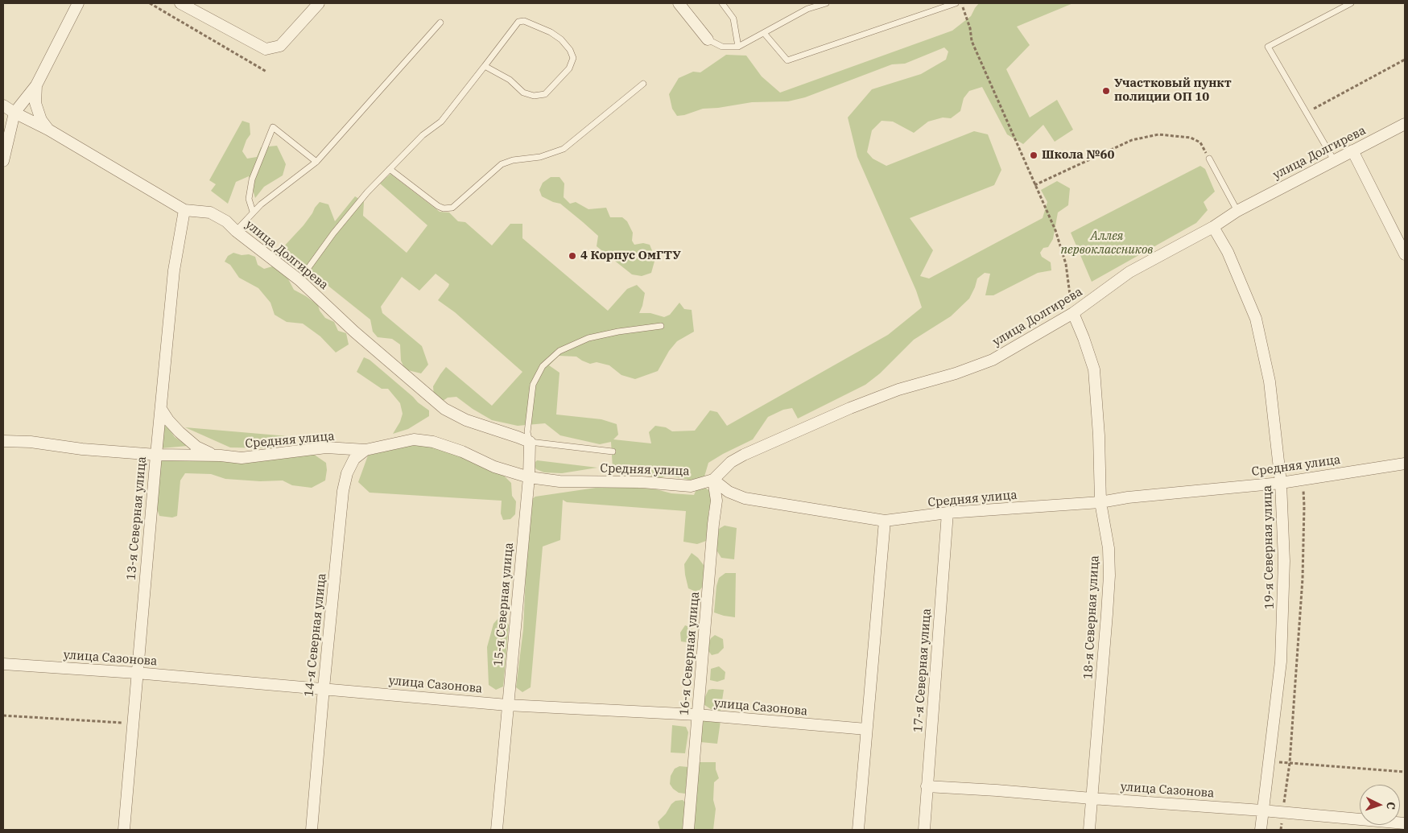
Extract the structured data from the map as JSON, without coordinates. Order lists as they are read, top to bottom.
{
  "streets": {
    "street": [
      "улица Долгирева",
      "Средняя улица",
      "13-я Северная улица",
      "19-я Северная улица",
      "15-я Северная улица",
      "18-я Северная улица",
      "14-я Северная улица",
      "16-я Северная улица",
      "улица Сазонова",
      "17-я Северная улица"
    ]
  },
  "crossings": [
    ["улица Долгирева", "Средняя улица"],
    ["улица Долгирева", "13-я Северная улица"],
    ["улица Долгирева", "19-я Северная улица"],
    ["улица Долгирева", "18-я Северная улица"],
    ["улица Долгирева", "16-я Северная улица"],
    ["Средняя улица", "13-я Северная улица"],
    ["Средняя улица", "19-я Северная улица"],
    ["Средняя улица", "15-я Северная улица"],
    ["Средняя улица", "18-я Северная улица"],
    ["Средняя улица", "14-я Северная улица"],
    ["Средняя улица", "16-я Северная улица"],
    ["Средняя улица", "17-я Северная улица"],
    ["13-я Северная улица", "улица Сазонова"],
    ["19-я Северная улица", "улица Сазонова"],
    ["15-я Северная улица", "улица Сазонова"],
    ["18-я Северная улица", "улица Сазонова"],
    ["14-я Северная улица", "улица Сазонова"],
    ["16-я Северная улица", "улица Сазонова"],
    ["улица Сазонова", "17-я Северная улица"]
  ],
  "parks": ["Аллея первоклассников"],
  "places": ["Участковый пункт полиции ОП 10", "Школа №60", "4 Корпус ОмГТУ"],
  "north": "right"
}
